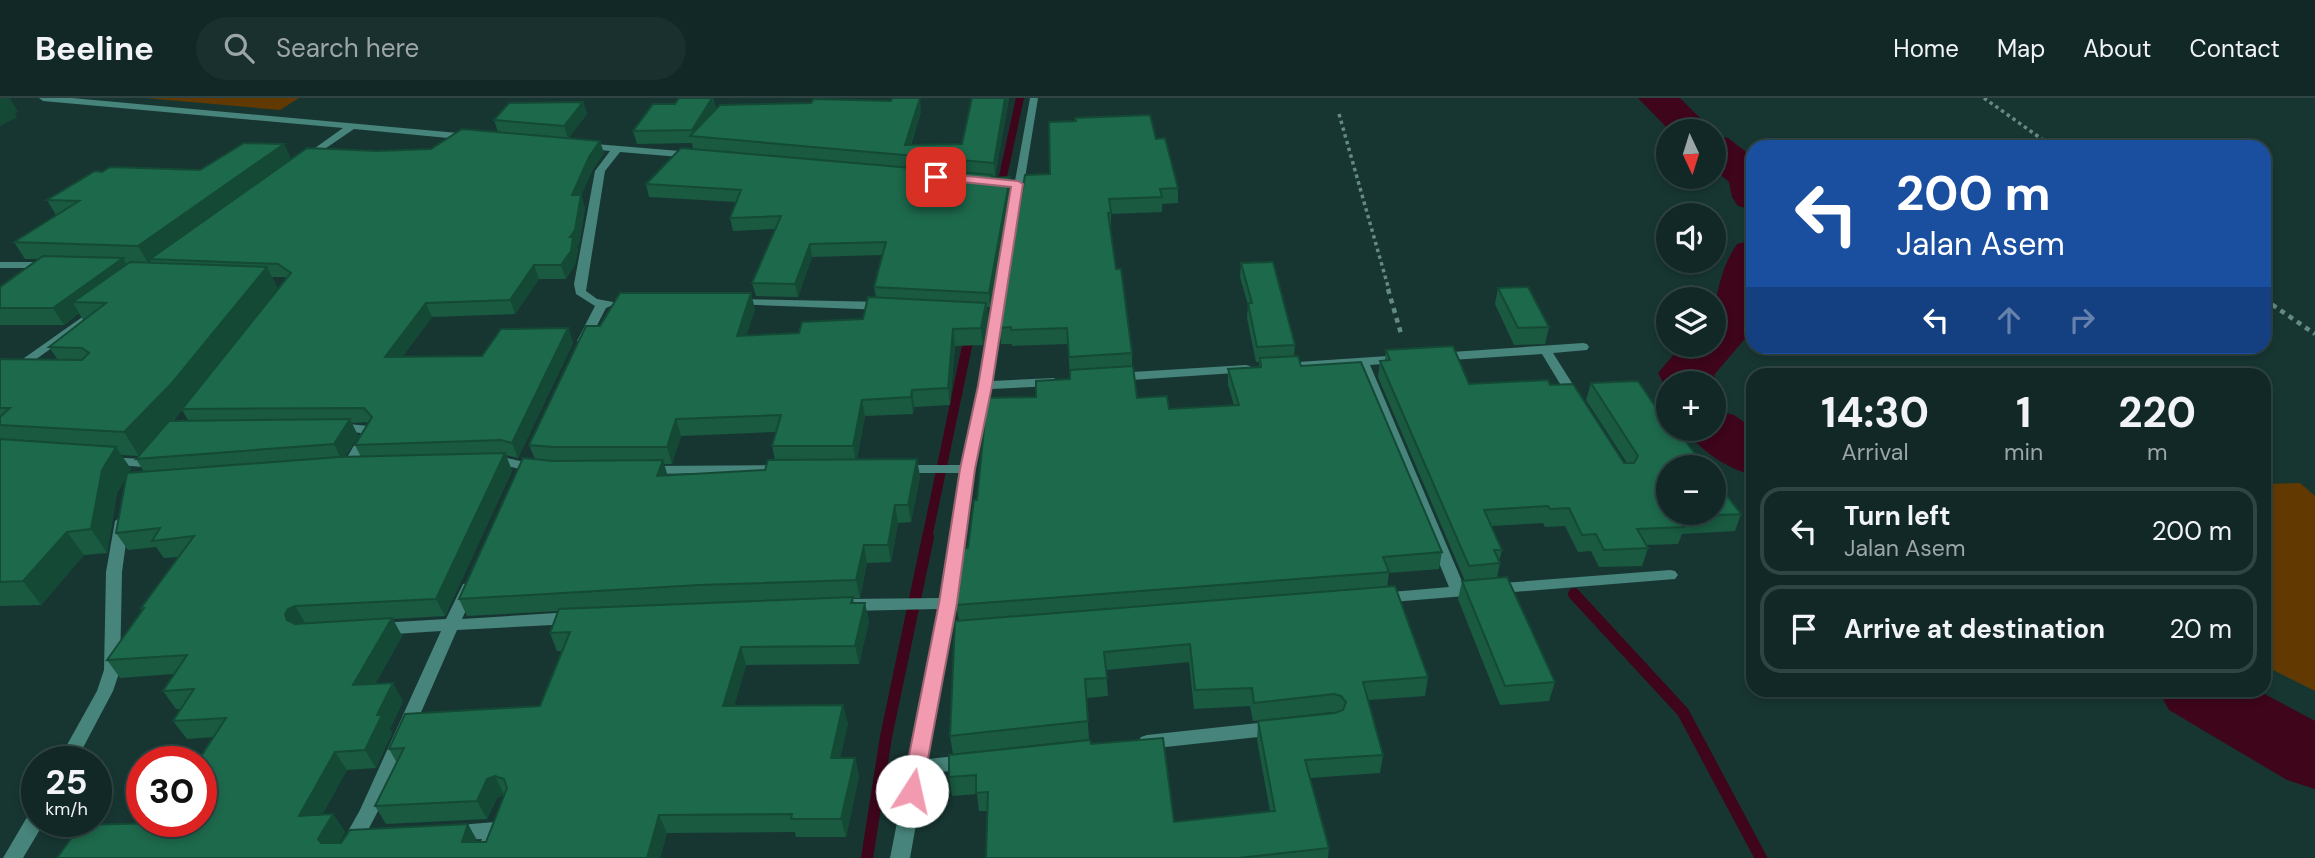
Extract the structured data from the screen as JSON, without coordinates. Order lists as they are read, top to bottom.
{
  "north": "bottom",
  "page": {
    "header": "Beeline",
    "search": "Search here",
    "nav": [
      "Home",
      "Map",
      "About",
      "Contact"
    ],
    "map_buttons": ["+", "−"],
    "turn": ["200 m", "Jalan Asem"],
    "eta": [
      "14:30",
      "Arrival",
      "1",
      "min",
      "220",
      "m"
    ],
    "list": [
      {
        "name": "Turn left",
        "note": "Jalan Asem",
        "value": "200 m"
      },
      {
        "name": "Arrive at destination",
        "value": "20 m"
      }
    ],
    "speed": "25 km/h",
    "limit": "30"
  }
}
